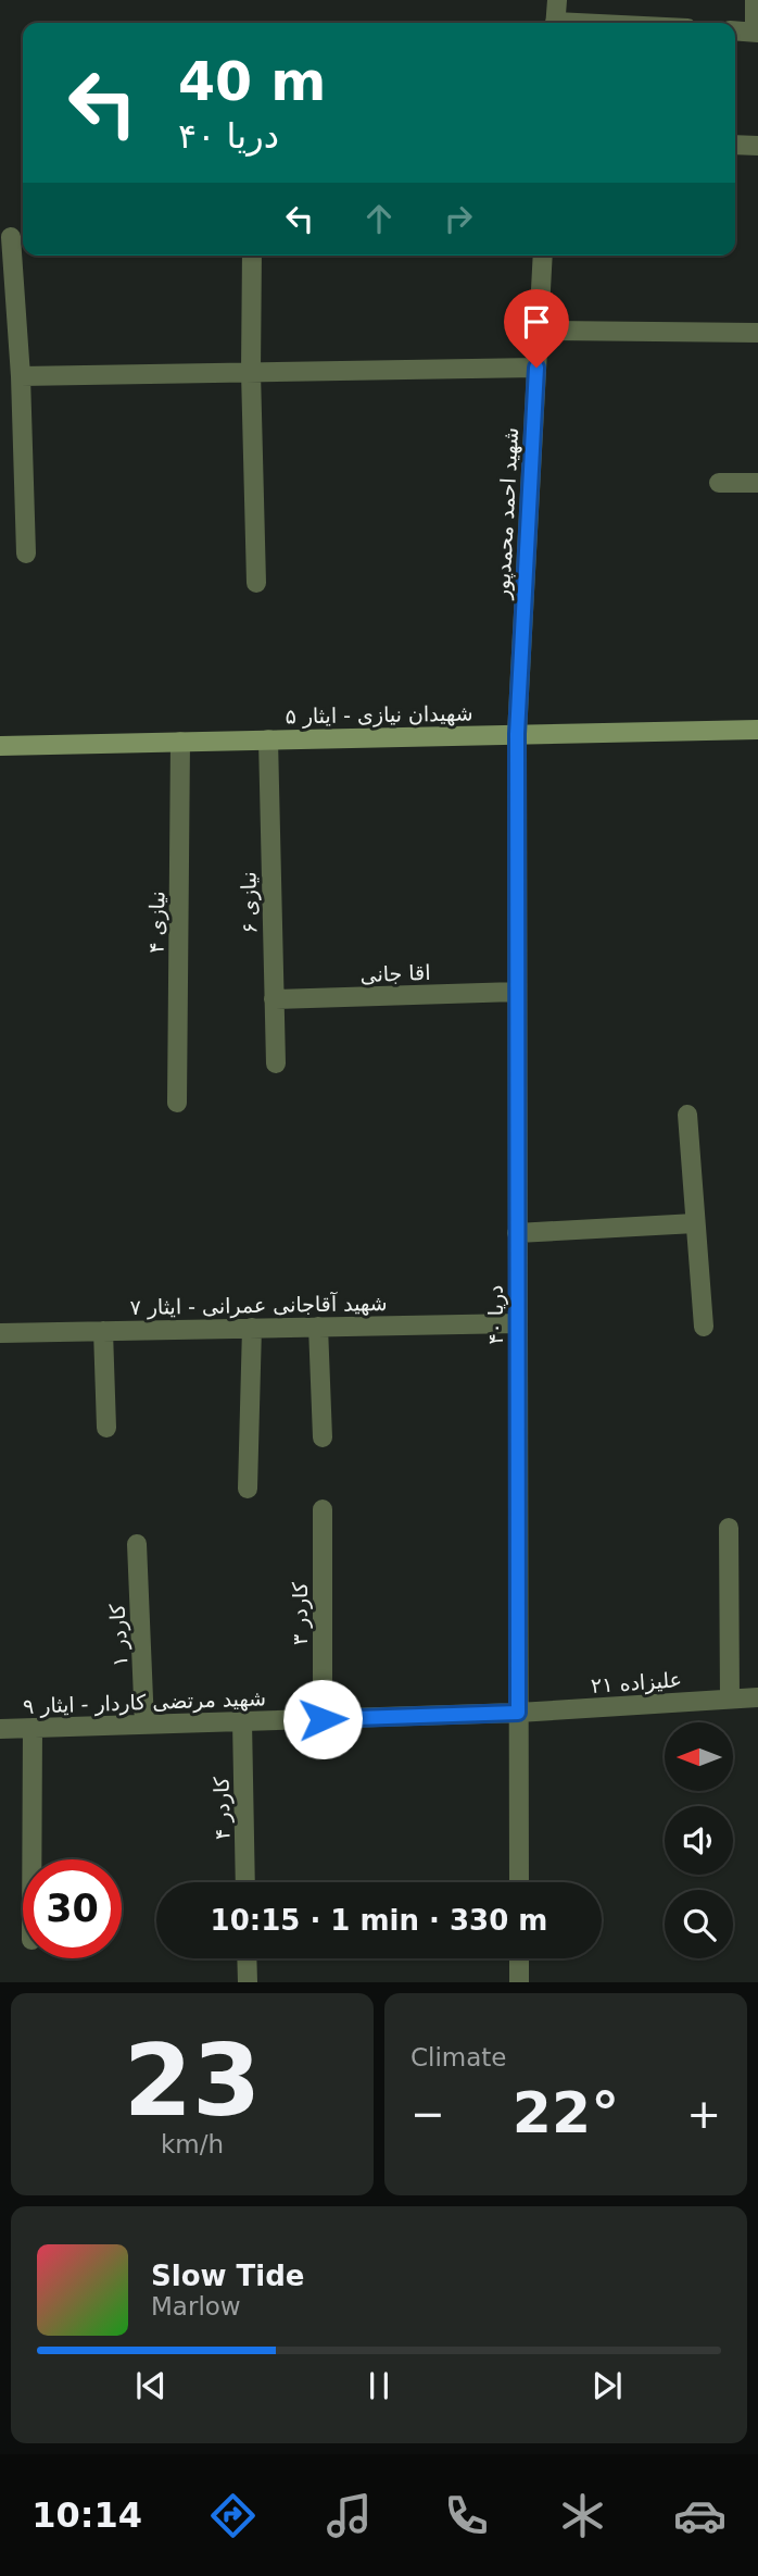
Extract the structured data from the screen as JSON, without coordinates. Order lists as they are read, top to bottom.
{
  "streets": {
    "street": [
      "شهید احمد محمدپور",
      "شهیدان نیازی - ایثار ۵",
      "نیازی ۶",
      "نیازی ۴",
      "اقا جانی",
      "شهید آقاجانی عمرانی - ایثار ۷",
      "دریا ۴۰",
      "کاردر ۳",
      "کاردر ۱",
      "علیزاده ۲۱",
      "شهید مرتضی کاردار - ایثار ۹",
      "کاردر ۴"
    ]
  },
  "crossings": [
    ["شهید احمد محمدپور", "شهیدان نیازی - ایثار ۵"],
    ["شهید احمد محمدپور", "دریا ۴۰"],
    ["شهیدان نیازی - ایثار ۵", "نیازی ۶"],
    ["شهیدان نیازی - ایثار ۵", "نیازی ۴"],
    ["شهیدان نیازی - ایثار ۵", "دریا ۴۰"],
    ["نیازی ۶", "اقا جانی"],
    ["اقا جانی", "دریا ۴۰"],
    ["شهید آقاجانی عمرانی - ایثار ۷", "دریا ۴۰"],
    ["دریا ۴۰", "علیزاده ۲۱"],
    ["دریا ۴۰", "شهید مرتضی کاردار - ایثار ۹"],
    ["کاردر ۳", "شهید مرتضی کاردار - ایثار ۹"],
    ["کاردر ۱", "شهید مرتضی کاردار - ایثار ۹"],
    ["علیزاده ۲۱", "شهید مرتضی کاردار - ایثار ۹"],
    ["شهید مرتضی کاردار - ایثار ۹", "کاردر ۴"]
  ],
  "north": "left",
  "page": {
    "turn": ["40 m", "دریا ۴۰"],
    "limit": "30",
    "trip": "10:15 · 1 min · 330 m",
    "tile": [
      ["23", "km/h"],
      "Climate"
    ],
    "heat": ["−", "22°", "+"],
    "song": ["Slow Tide", "Marlow"],
    "tabs": "10:14"
  }
}
